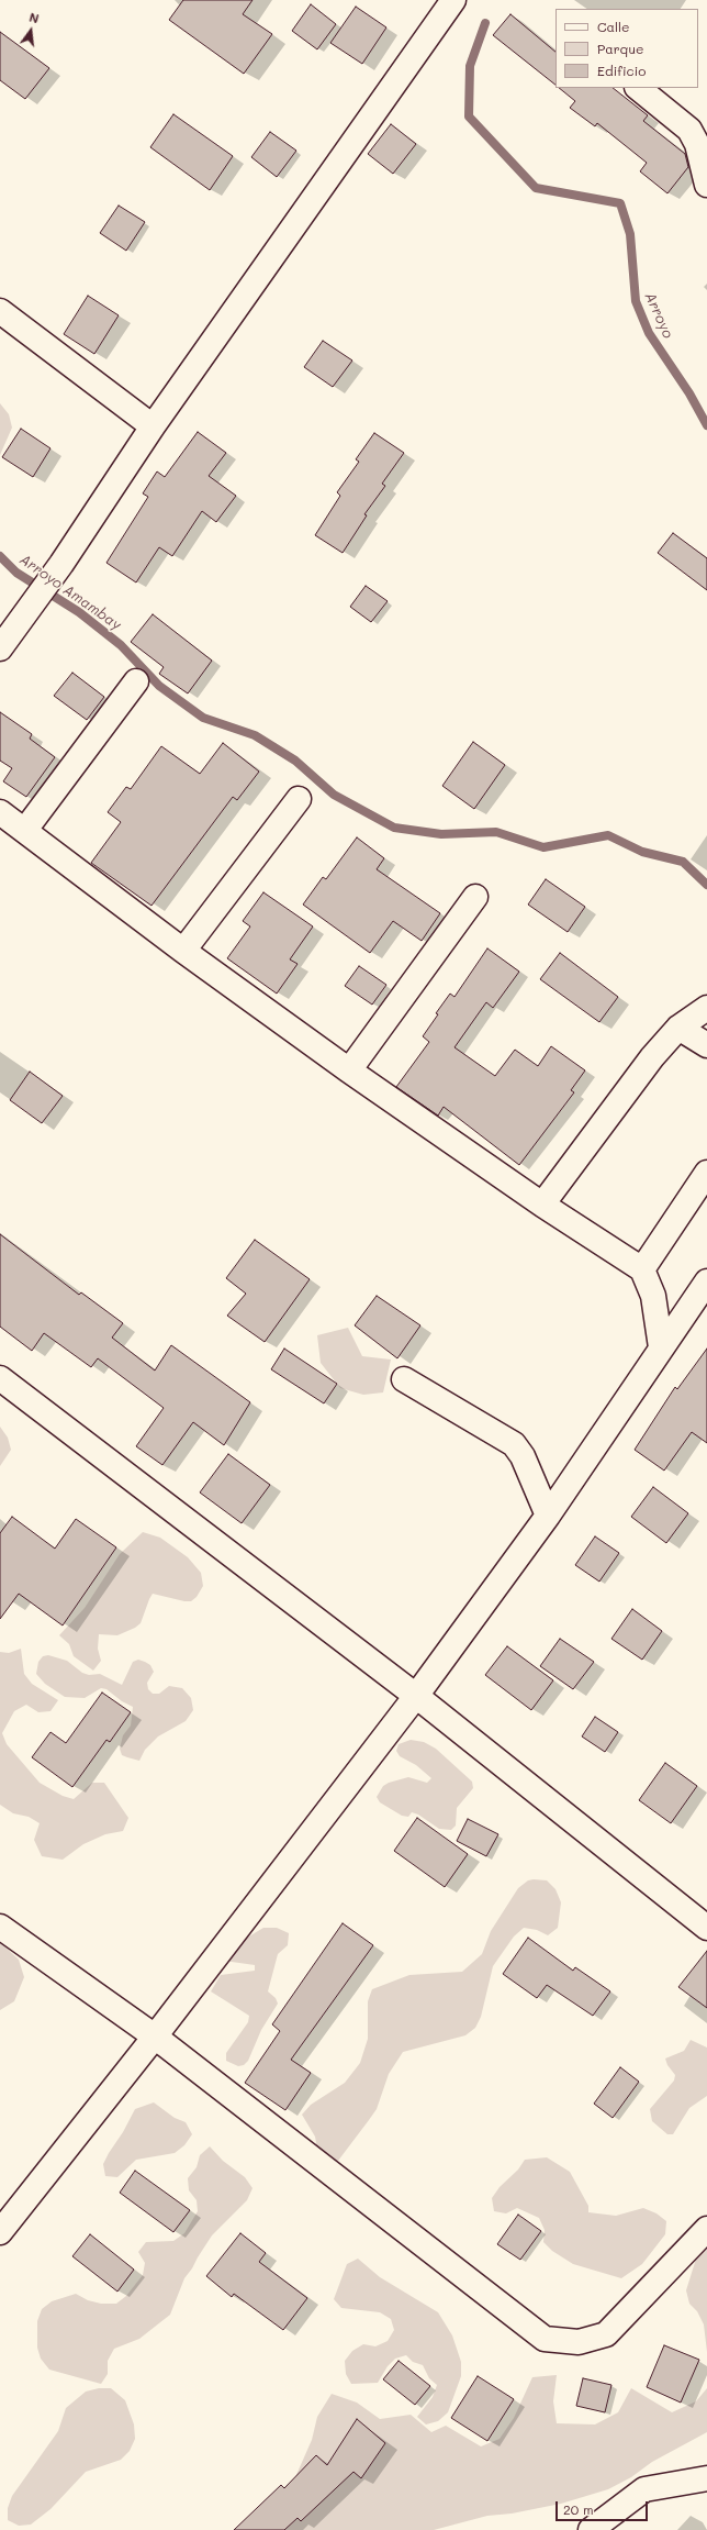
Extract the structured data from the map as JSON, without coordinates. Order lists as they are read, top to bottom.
{
  "water": ["Arroyo", "Arroyo Amambay"],
  "legend": ["Calle", "Parque", "Edificio"],
  "scale_bar": "20 m",
  "north": "top"
}
